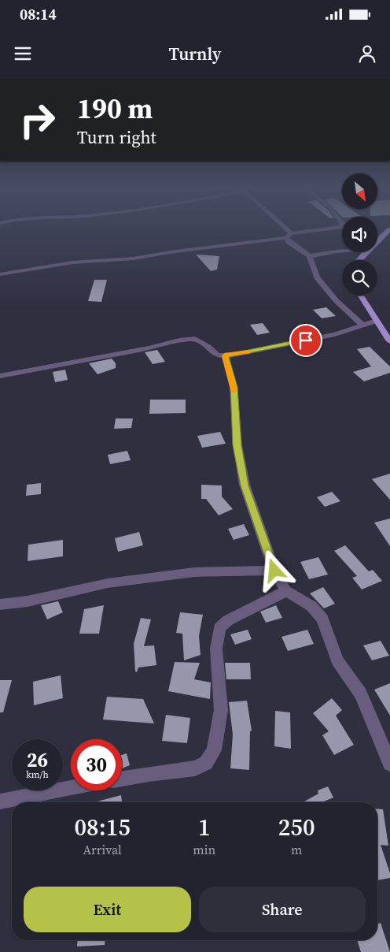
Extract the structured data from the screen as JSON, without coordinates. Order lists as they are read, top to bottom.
{
  "north": "bottom right",
  "page": {
    "status": "08:14",
    "header": "Turnly",
    "turn": ["190 m", "Turn right"],
    "speed": "26 km/h",
    "limit": "30",
    "eta": [
      "08:15",
      "Arrival",
      "1",
      "min",
      "250",
      "m"
    ],
    "buttons": ["Exit", "Share"]
  }
}
